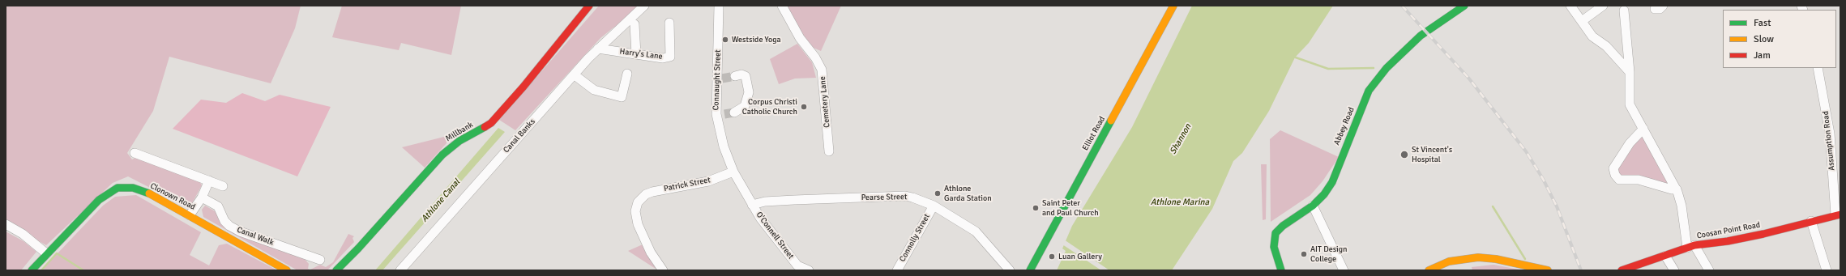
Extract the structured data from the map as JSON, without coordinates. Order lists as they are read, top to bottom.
{
  "streets": {
    "street": [
      "Harry's Lane",
      "Connaught Street",
      "Cemetery Lane",
      "Abbey Road",
      "Millbank",
      "Elliot Road",
      "Canal Banks",
      "Assumption Road",
      "Patrick Street",
      "Clonown Road",
      "Pearse Street",
      "Coosan Point Road",
      "O'Connell Street",
      "Canal Walk",
      "Connolly Street"
    ]
  },
  "crossings": [
    ["Harry's Lane", "Canal Banks"],
    ["Connaught Street", "Patrick Street"],
    ["Connaught Street", "Pearse Street"],
    ["Connaught Street", "O'Connell Street"],
    ["Assumption Road", "Coosan Point Road"],
    ["Pearse Street", "O'Connell Street"],
    ["Pearse Street", "Connolly Street"]
  ],
  "water": ["Shannon", "Athlone Canal", "Athlone Marina"],
  "places": [
    "Westside Yoga",
    "Corpus Christi Catholic Church",
    "St Vincent's Hospital",
    "Athlone Garda Station",
    "Saint Peter and Paul Church",
    "AIT Design College",
    "Luan Gallery"
  ],
  "legend": ["Fast", "Slow", "Jam"]
}
